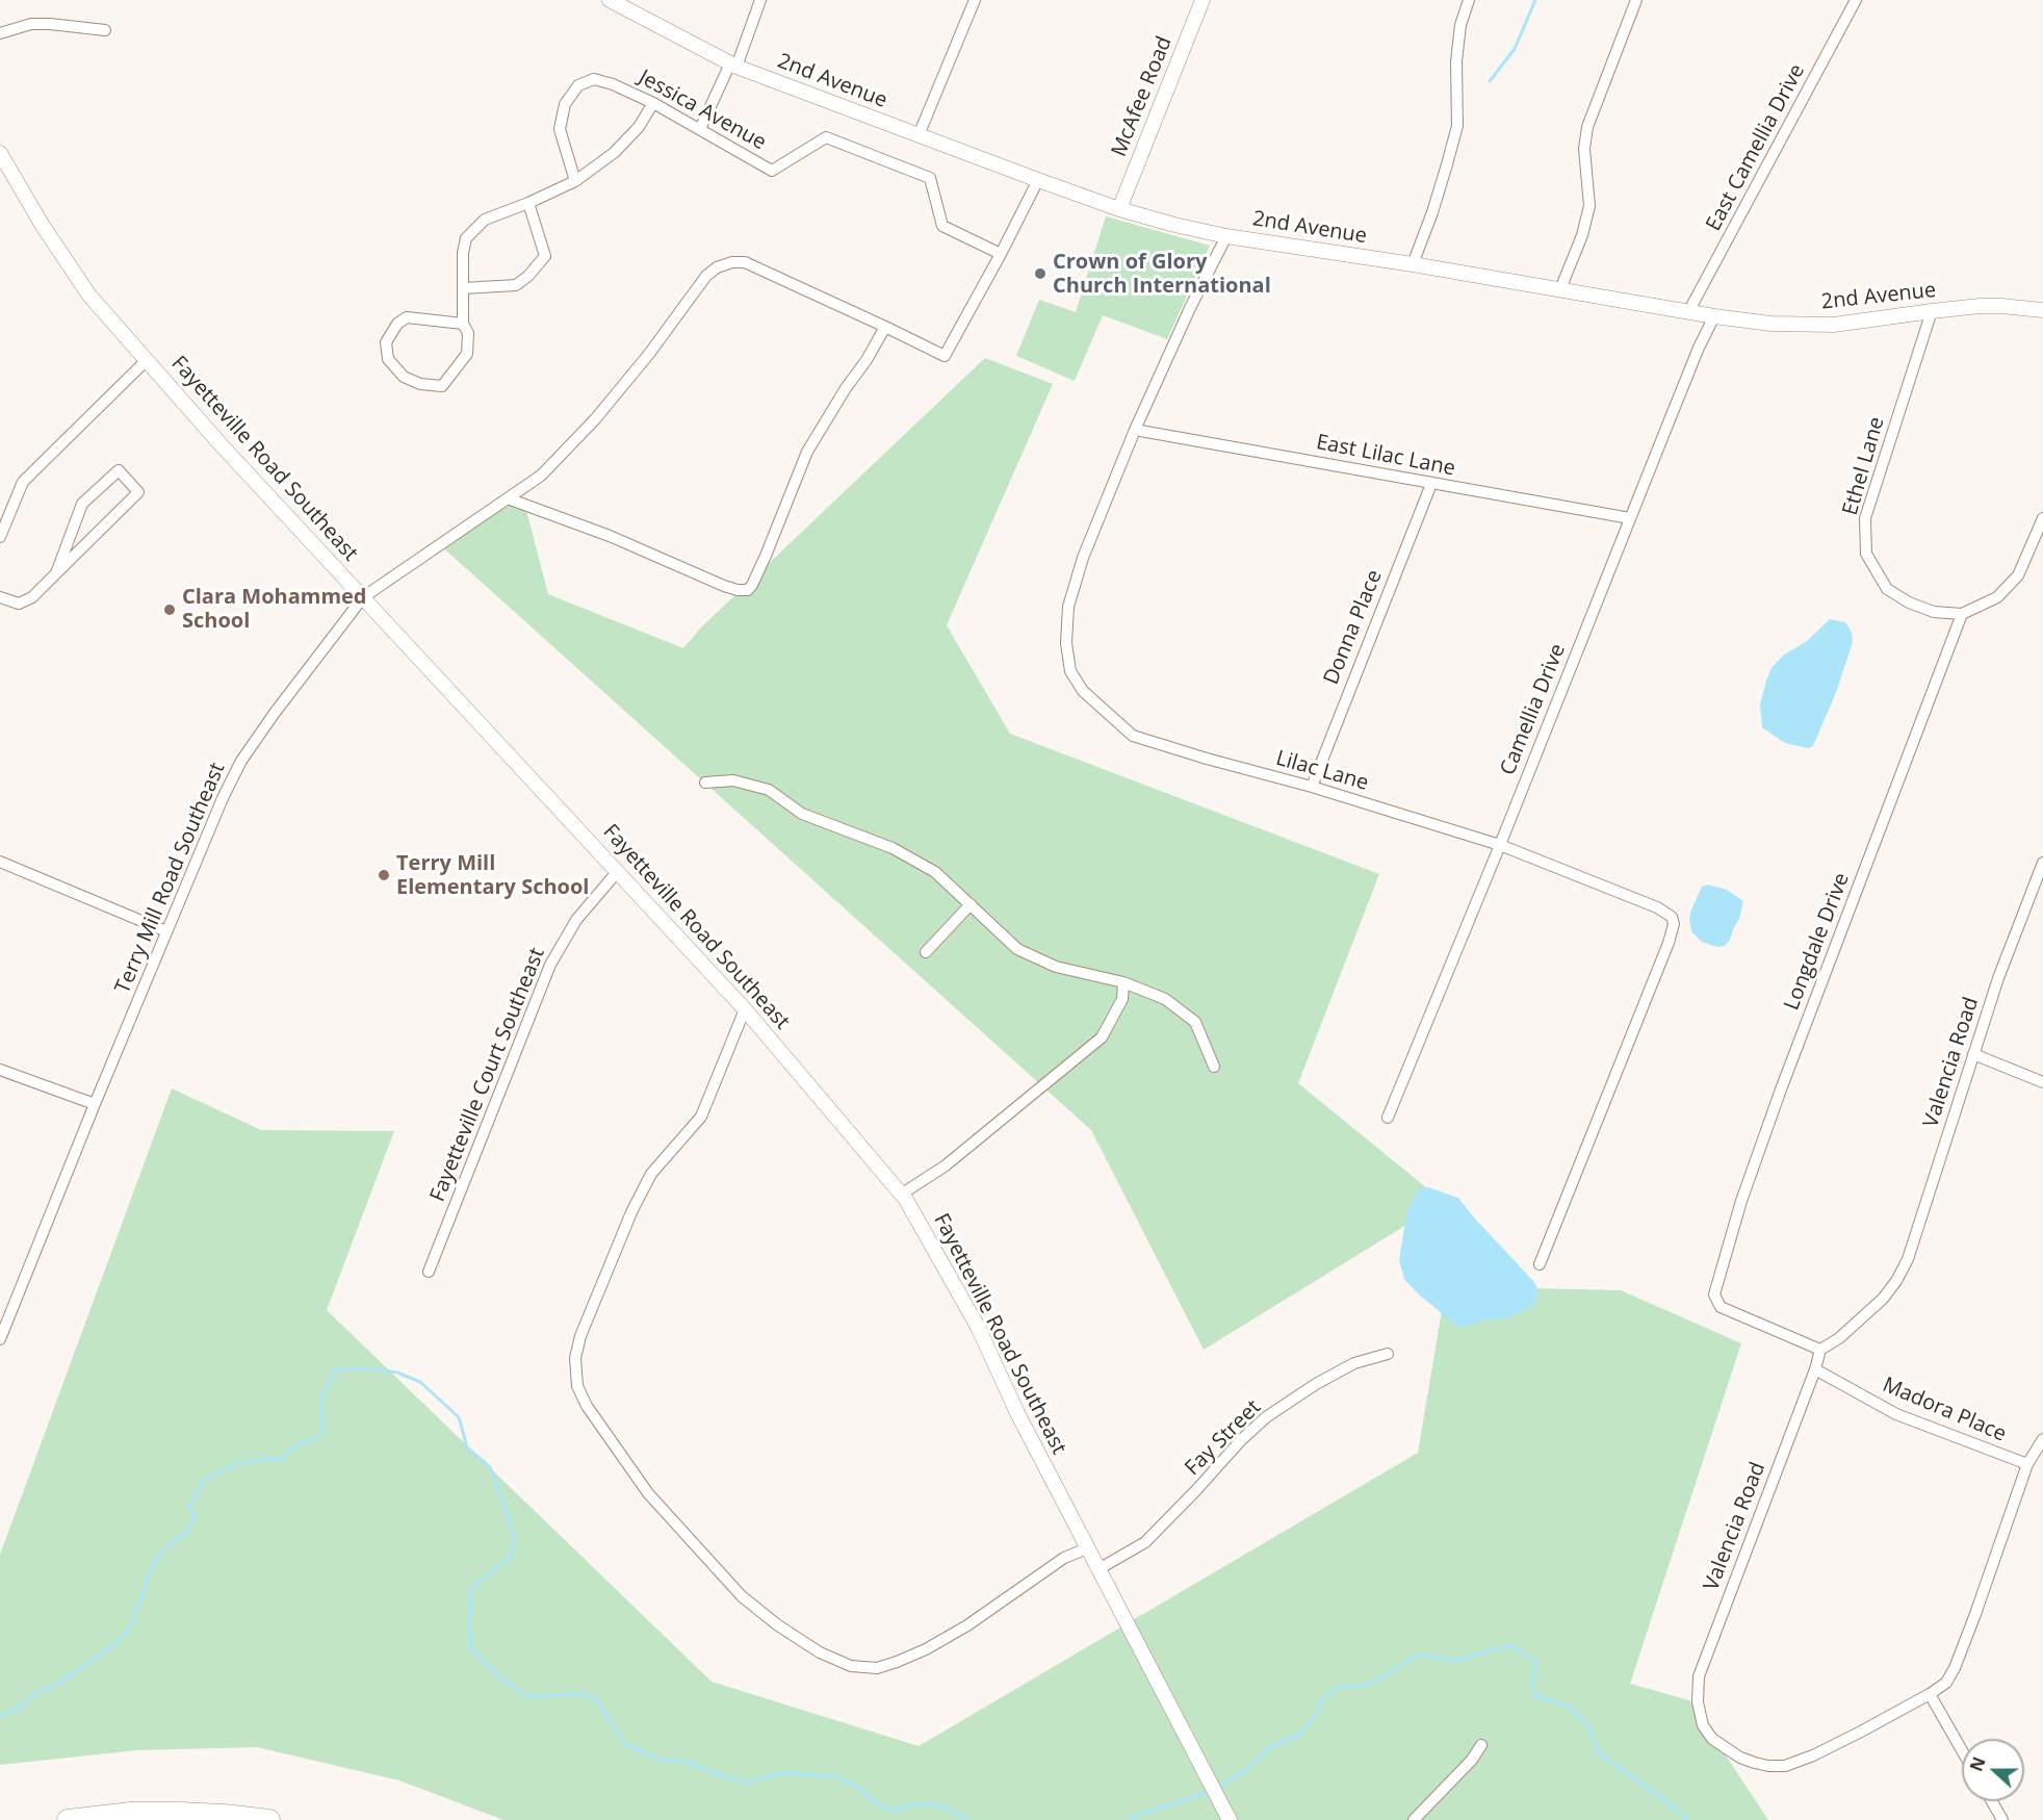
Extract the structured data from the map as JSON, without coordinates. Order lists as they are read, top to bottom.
{
  "streets": {
    "street": [
      "2nd Avenue",
      "McAfee Road",
      "Jessica Avenue",
      "East Camellia Drive",
      "East Lilac Lane",
      "Fayetteville Road Southeast",
      "Ethel Lane",
      "Donna Place",
      "Camellia Drive",
      "Lilac Lane",
      "Terry Mill Road Southeast",
      "Longdale Drive",
      "Valencia Road",
      "Fayetteville Court Southeast",
      "Madora Place",
      "Fay Street"
    ]
  },
  "crossings": [
    ["2nd Avenue", "McAfee Road"],
    ["2nd Avenue", "East Camellia Drive"],
    ["2nd Avenue", "Ethel Lane"],
    ["2nd Avenue", "Camellia Drive"],
    ["2nd Avenue", "Lilac Lane"],
    ["2nd Avenue", "Terry Mill Road Southeast"],
    ["Jessica Avenue", "Terry Mill Road Southeast"],
    ["East Lilac Lane", "Donna Place"],
    ["East Lilac Lane", "Camellia Drive"],
    ["East Lilac Lane", "Lilac Lane"],
    ["Fayetteville Road Southeast", "Terry Mill Road Southeast"],
    ["Fayetteville Road Southeast", "Fayetteville Court Southeast"],
    ["Fayetteville Road Southeast", "Fay Street"],
    ["Ethel Lane", "Longdale Drive"],
    ["Donna Place", "Lilac Lane"],
    ["Camellia Drive", "Lilac Lane"],
    ["Longdale Drive", "Valencia Road"],
    ["Valencia Road", "Madora Place"]
  ],
  "places": ["Crown of Glory Church International", "Clara Mohammed School", "Terry Mill Elementary School"],
  "north": "left"
}
